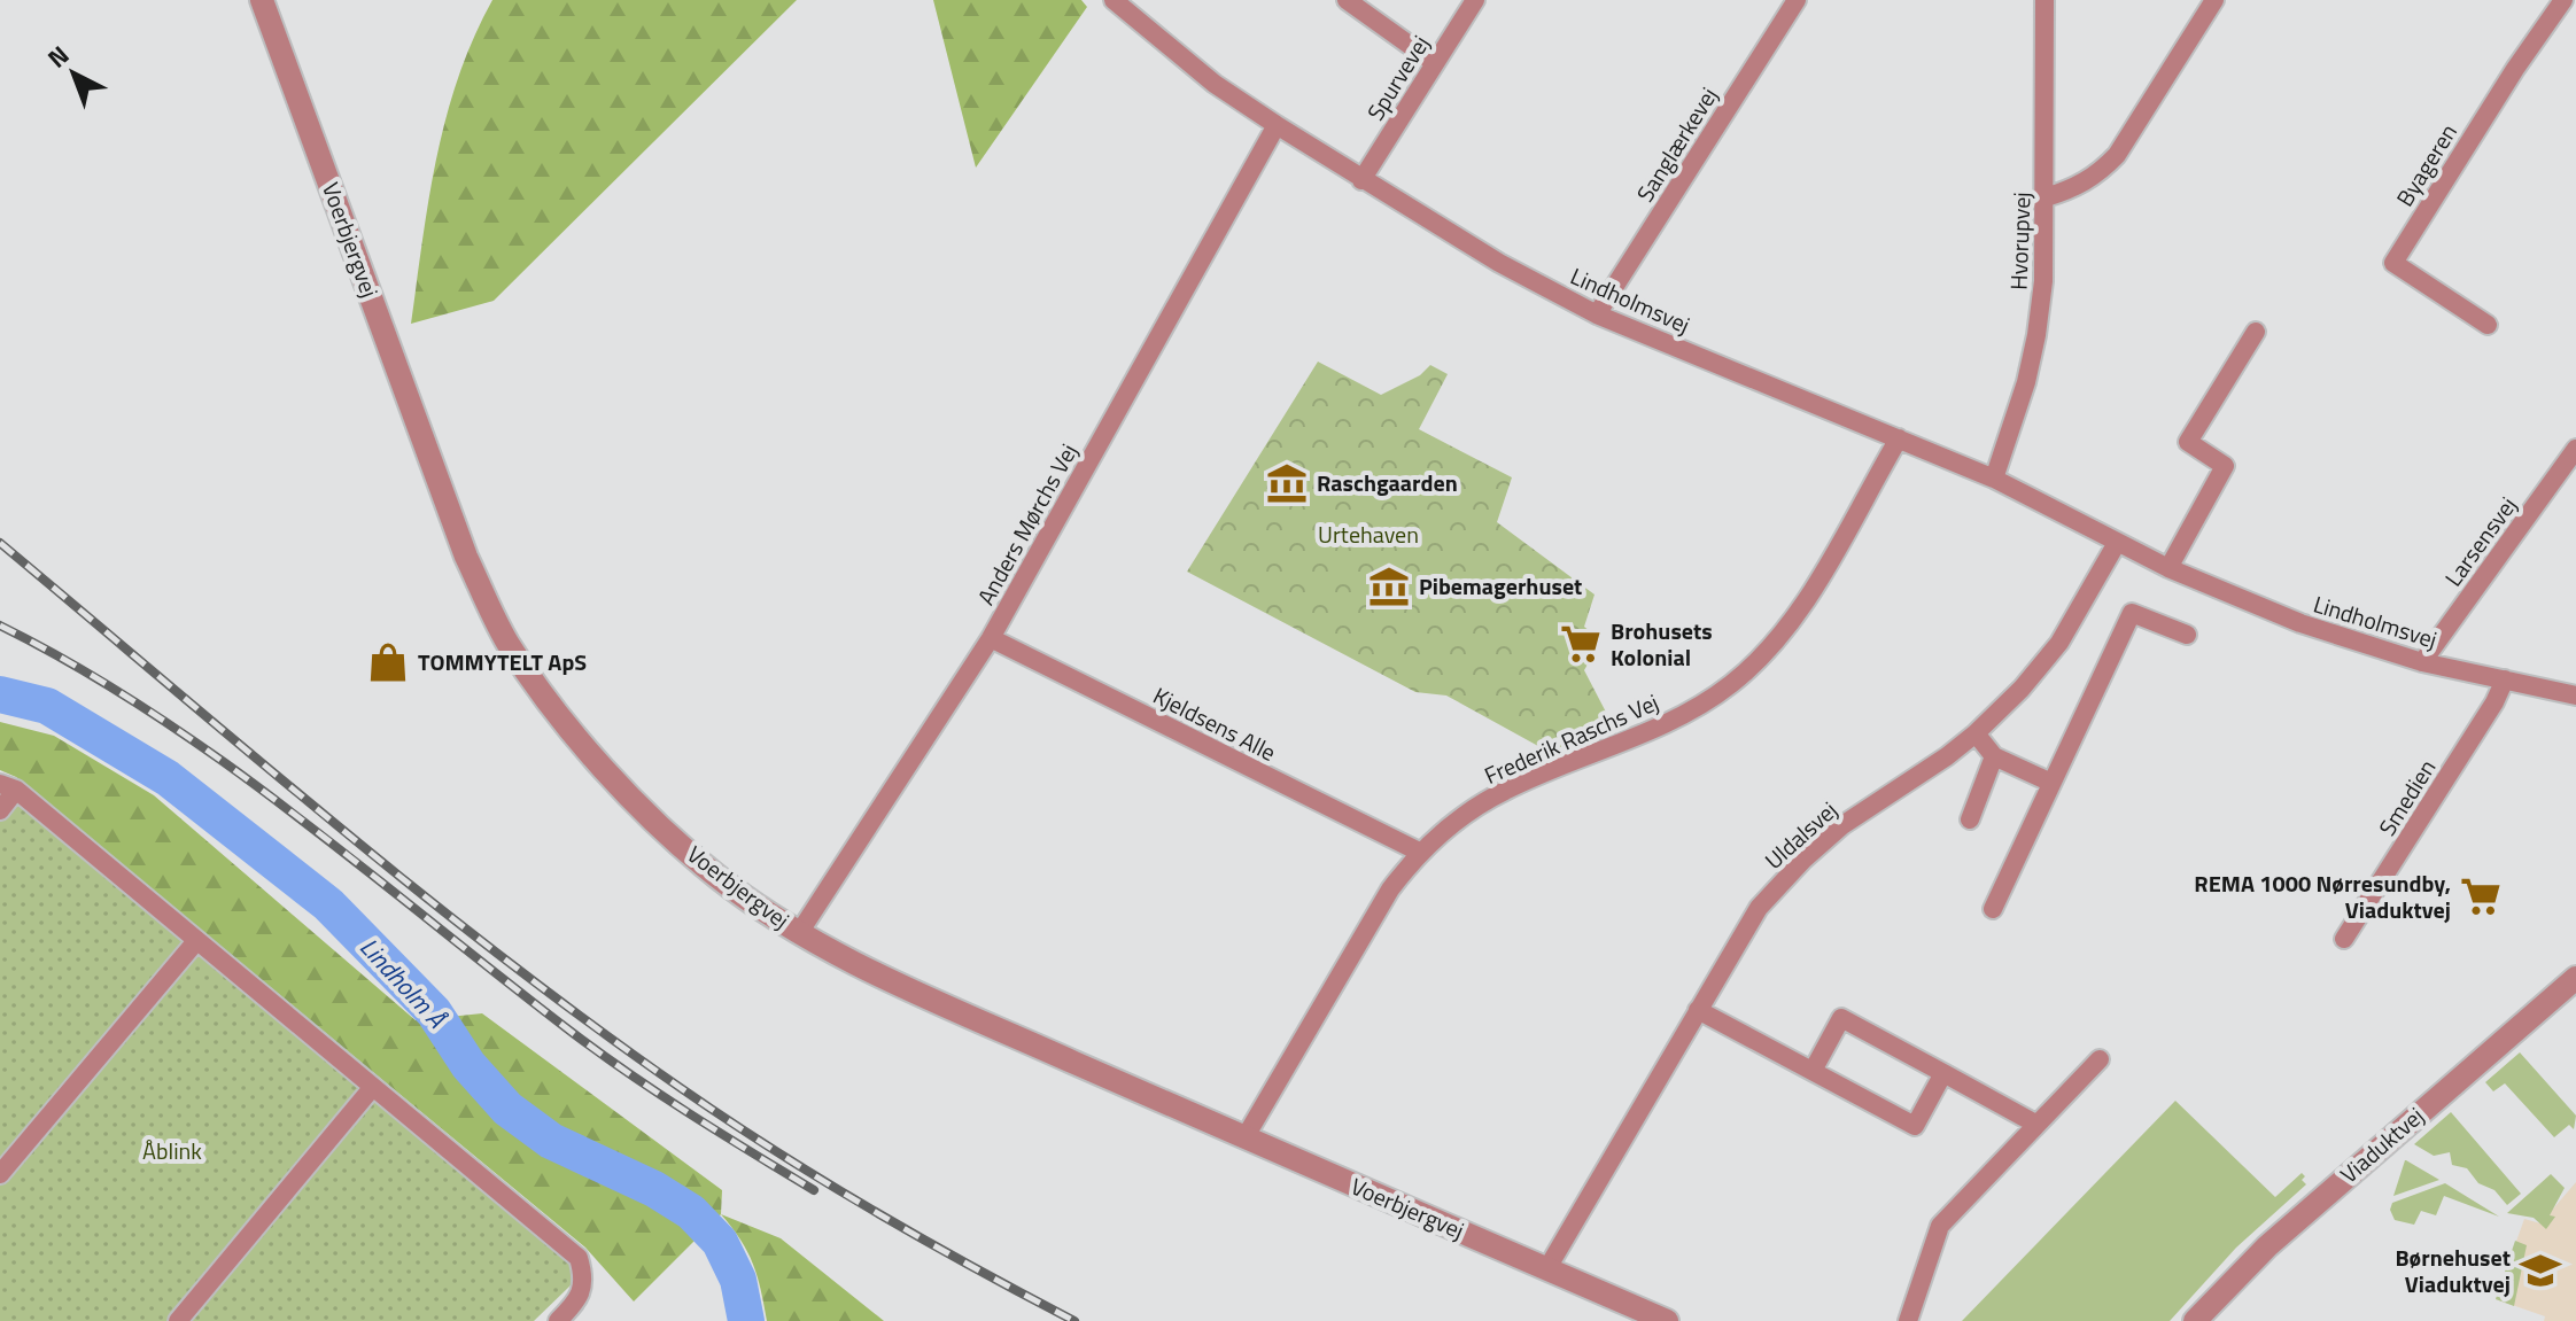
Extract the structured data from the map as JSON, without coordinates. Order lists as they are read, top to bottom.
{
  "streets": {
    "street": [
      "Spurvevej",
      "Sanglærkevej",
      "Byageren",
      "Voerbjergvej",
      "Hvorupvej",
      "Lindholmsvej",
      "Anders Mørchs Vej",
      "Larsensvej",
      "Kjeldsens Alle",
      "Frederik Raschs Vej",
      "Smedien",
      "Uldalsvej",
      "Viaduktvej"
    ]
  },
  "crossings": [
    ["Spurvevej", "Lindholmsvej"],
    ["Sanglærkevej", "Lindholmsvej"],
    ["Voerbjergvej", "Anders Mørchs Vej"],
    ["Voerbjergvej", "Frederik Raschs Vej"],
    ["Voerbjergvej", "Uldalsvej"],
    ["Hvorupvej", "Lindholmsvej"],
    ["Lindholmsvej", "Anders Mørchs Vej"],
    ["Lindholmsvej", "Larsensvej"],
    ["Lindholmsvej", "Frederik Raschs Vej"],
    ["Lindholmsvej", "Smedien"],
    ["Lindholmsvej", "Uldalsvej"],
    ["Anders Mørchs Vej", "Kjeldsens Alle"],
    ["Kjeldsens Alle", "Frederik Raschs Vej"]
  ],
  "water": ["Lindholm Å"],
  "parks": ["Urtehaven", "Åblink"],
  "places": {
    "museum": ["Raschgaarden", "Pibemagerhuset"],
    "supermarket": ["Brohusets Kolonial", "REMA 1000 Nørresundby, Viaduktvej"],
    "shop": ["TOMMYTELT ApS"],
    "school or university": ["Børnehuset Viaduktvej"]
  },
  "north": "top left"
}
